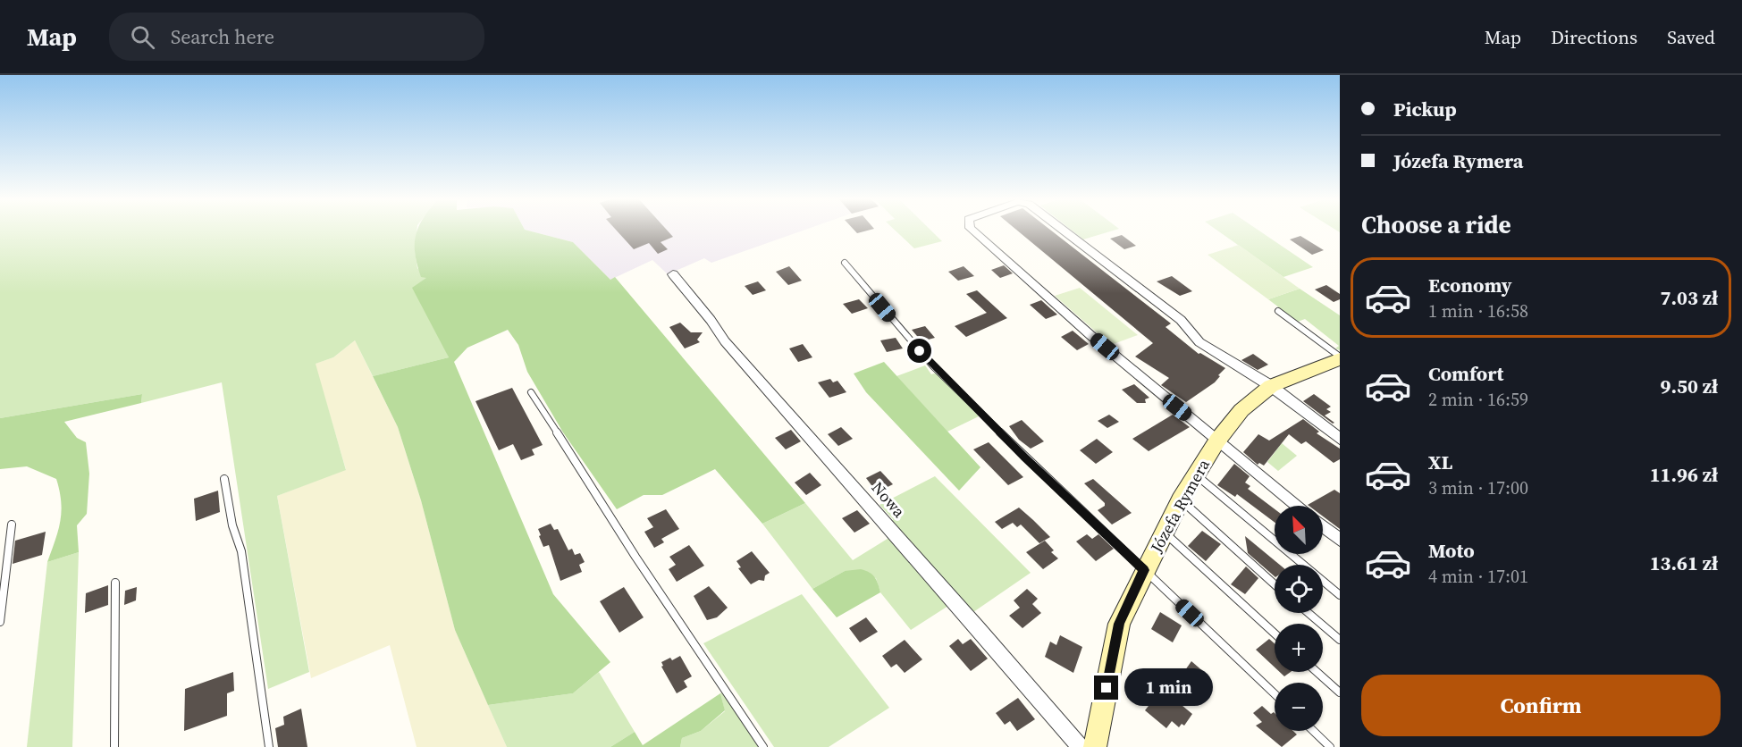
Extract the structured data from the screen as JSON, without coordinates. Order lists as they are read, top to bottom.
{
  "streets": {
    "street": ["Nowa", "Józefa Rymera"]
  },
  "north": "top left",
  "page": {
    "header": "Map",
    "search": "Search here",
    "nav": ["Map", "Directions", "Saved"],
    "banner": ["Pickup", "Józefa Rymera"],
    "heading": "Choose a ride",
    "list": [
      {
        "name": "Economy",
        "note": "1 min · 16:58",
        "value": "7.03 zł"
      },
      {
        "name": "Comfort",
        "note": "2 min · 16:59",
        "value": "9.50 zł"
      },
      {
        "name": "XL",
        "note": "3 min · 17:00",
        "value": "11.96 zł"
      },
      {
        "name": "Moto",
        "note": "4 min · 17:01",
        "value": "13.61 zł"
      }
    ],
    "map_buttons": ["+", "−"],
    "buttons": "Confirm",
    "bubble": "1 min"
  }
}
